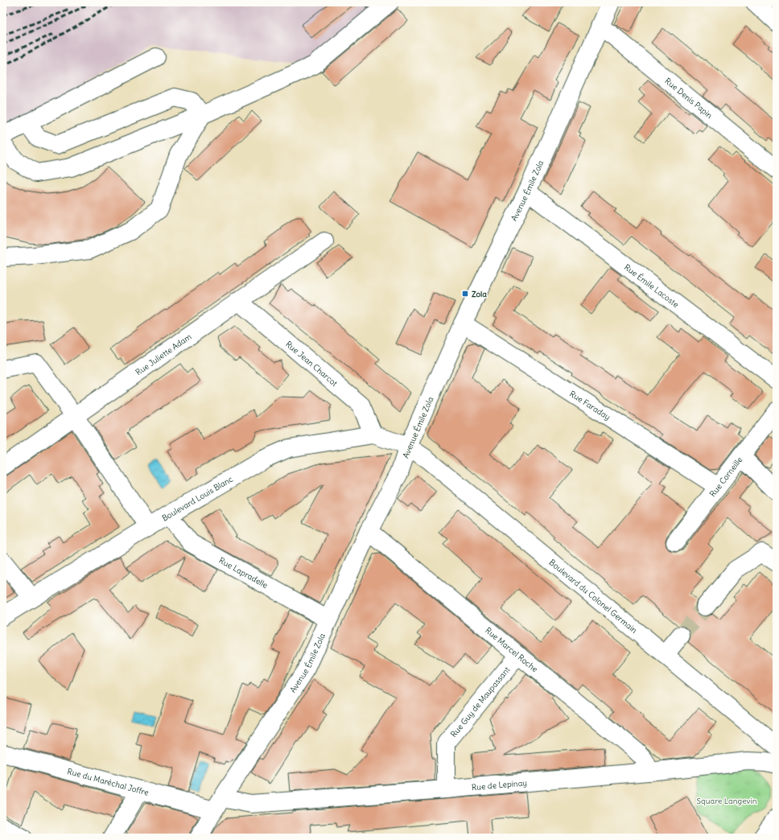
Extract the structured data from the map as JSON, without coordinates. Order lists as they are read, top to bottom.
{
  "streets": {
    "street": [
      "Rue Denis Papin",
      "Avenue Émile Zola",
      "Rue Émile Lacoste",
      "Rue Juliette Adam",
      "Rue Jean Charcot",
      "Rue Faraday",
      "Rue Corneille",
      "Boulevard Louis Blanc",
      "Rue Lapradelle",
      "Boulevard du Colonel Germain",
      "Rue Marcel Roche",
      "Rue Guy de Maupassant",
      "Rue du Maréchal Joffre",
      "Rue de Lepinay"
    ]
  },
  "crossings": [
    ["Rue Denis Papin", "Avenue Émile Zola"],
    ["Avenue Émile Zola", "Rue Émile Lacoste"],
    ["Avenue Émile Zola", "Rue Faraday"],
    ["Avenue Émile Zola", "Boulevard Louis Blanc"],
    ["Avenue Émile Zola", "Rue Lapradelle"],
    ["Avenue Émile Zola", "Boulevard du Colonel Germain"],
    ["Avenue Émile Zola", "Rue Marcel Roche"],
    ["Avenue Émile Zola", "Rue du Maréchal Joffre"],
    ["Avenue Émile Zola", "Rue de Lepinay"],
    ["Rue Juliette Adam", "Rue Jean Charcot"],
    ["Rue Jean Charcot", "Boulevard Louis Blanc"],
    ["Rue Faraday", "Rue Corneille"],
    ["Boulevard Louis Blanc", "Rue Lapradelle"],
    ["Boulevard Louis Blanc", "Boulevard du Colonel Germain"],
    ["Rue Marcel Roche", "Rue Guy de Maupassant"],
    ["Rue Marcel Roche", "Rue de Lepinay"],
    ["Rue Guy de Maupassant", "Rue de Lepinay"],
    ["Rue du Maréchal Joffre", "Rue de Lepinay"]
  ],
  "parks": ["Square Langevin"],
  "places": {
    "transit": ["Zola"]
  }
}
